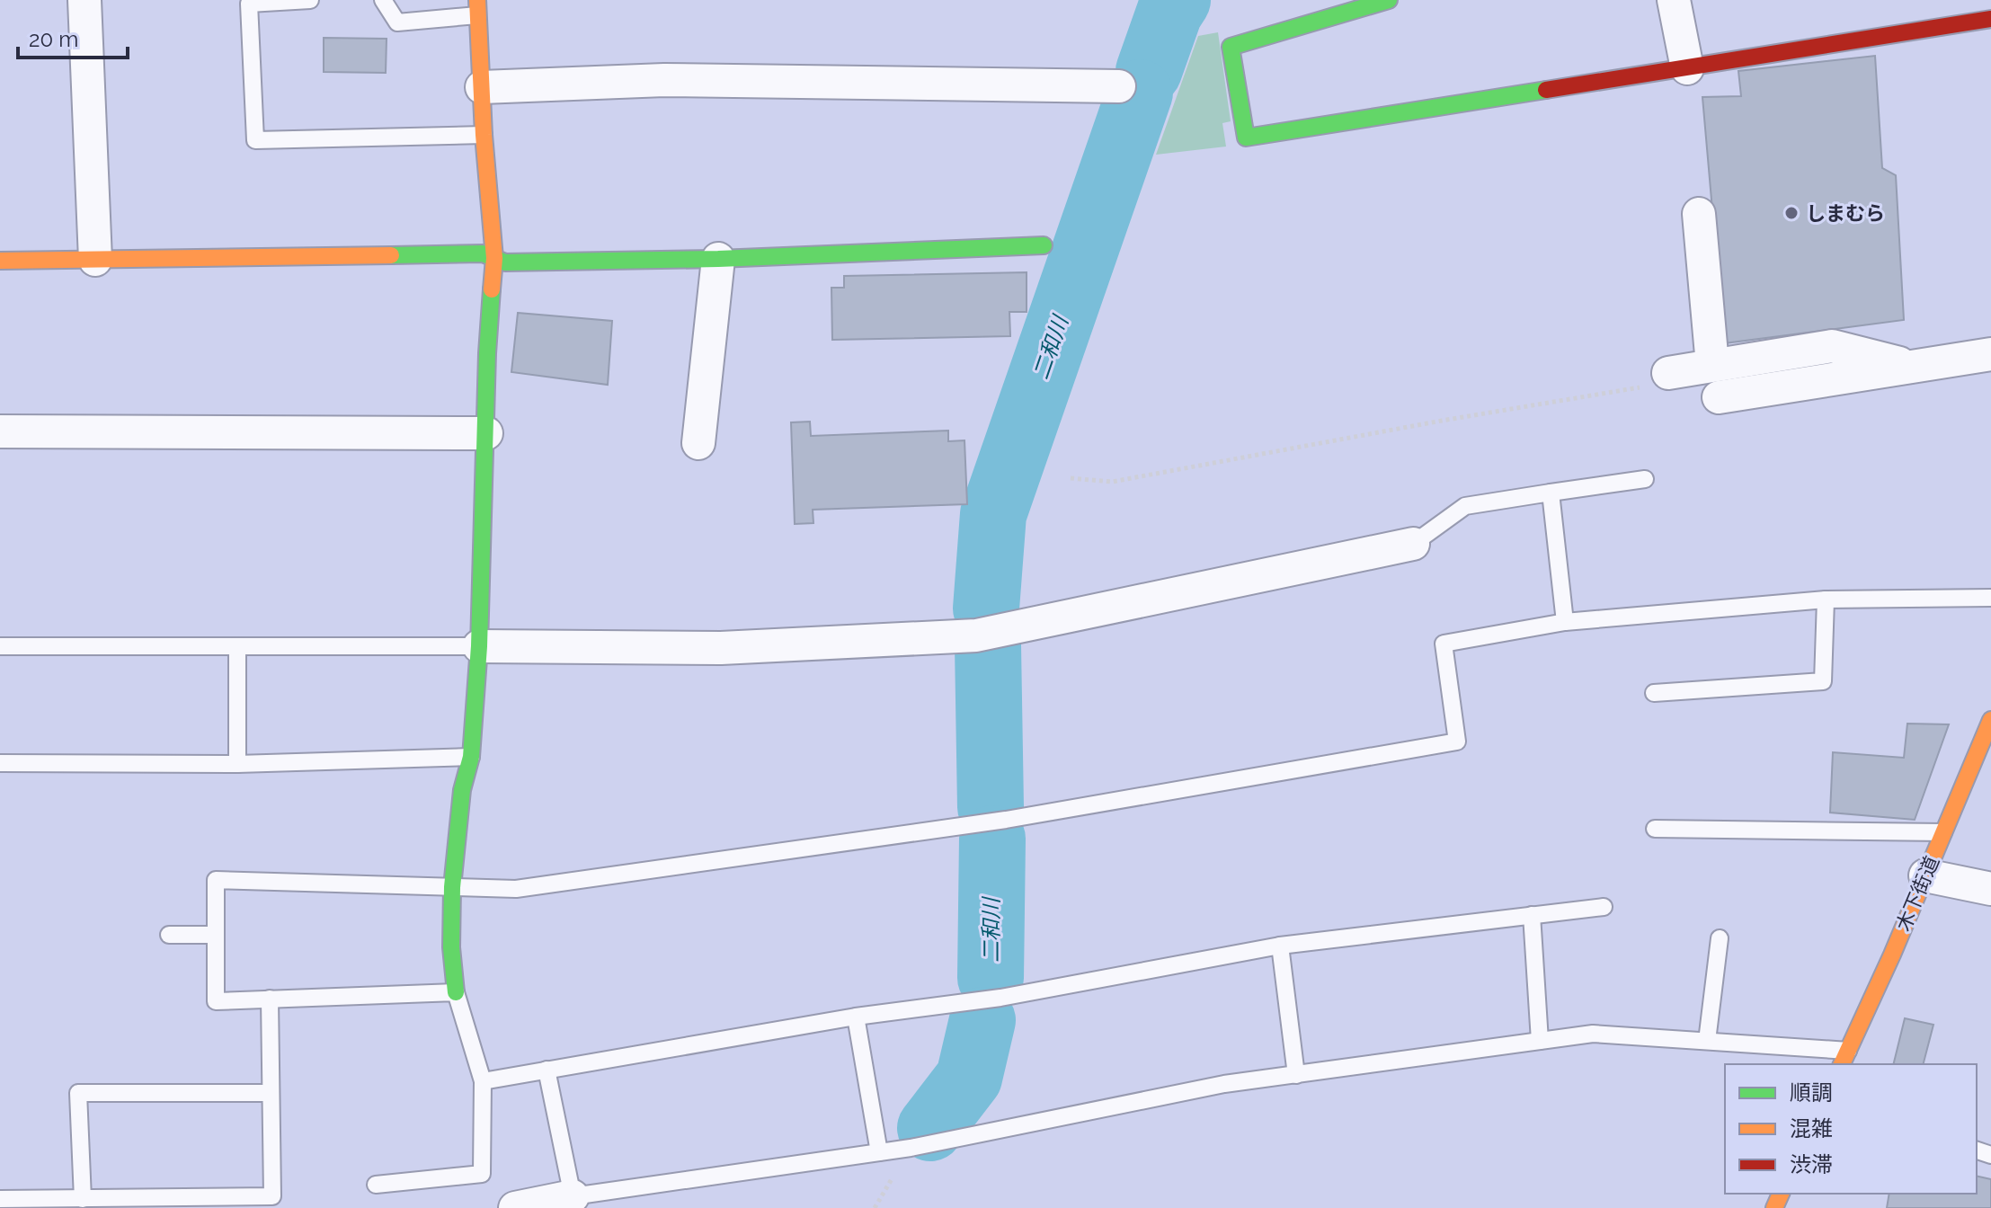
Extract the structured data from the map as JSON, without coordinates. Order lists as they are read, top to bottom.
{
  "streets": {
    "street": ["木下街道"]
  },
  "water": ["二和川"],
  "places": ["しまむら"],
  "legend": ["順調", "混雑", "渋滞"],
  "scale_bar": "20 m"
}
